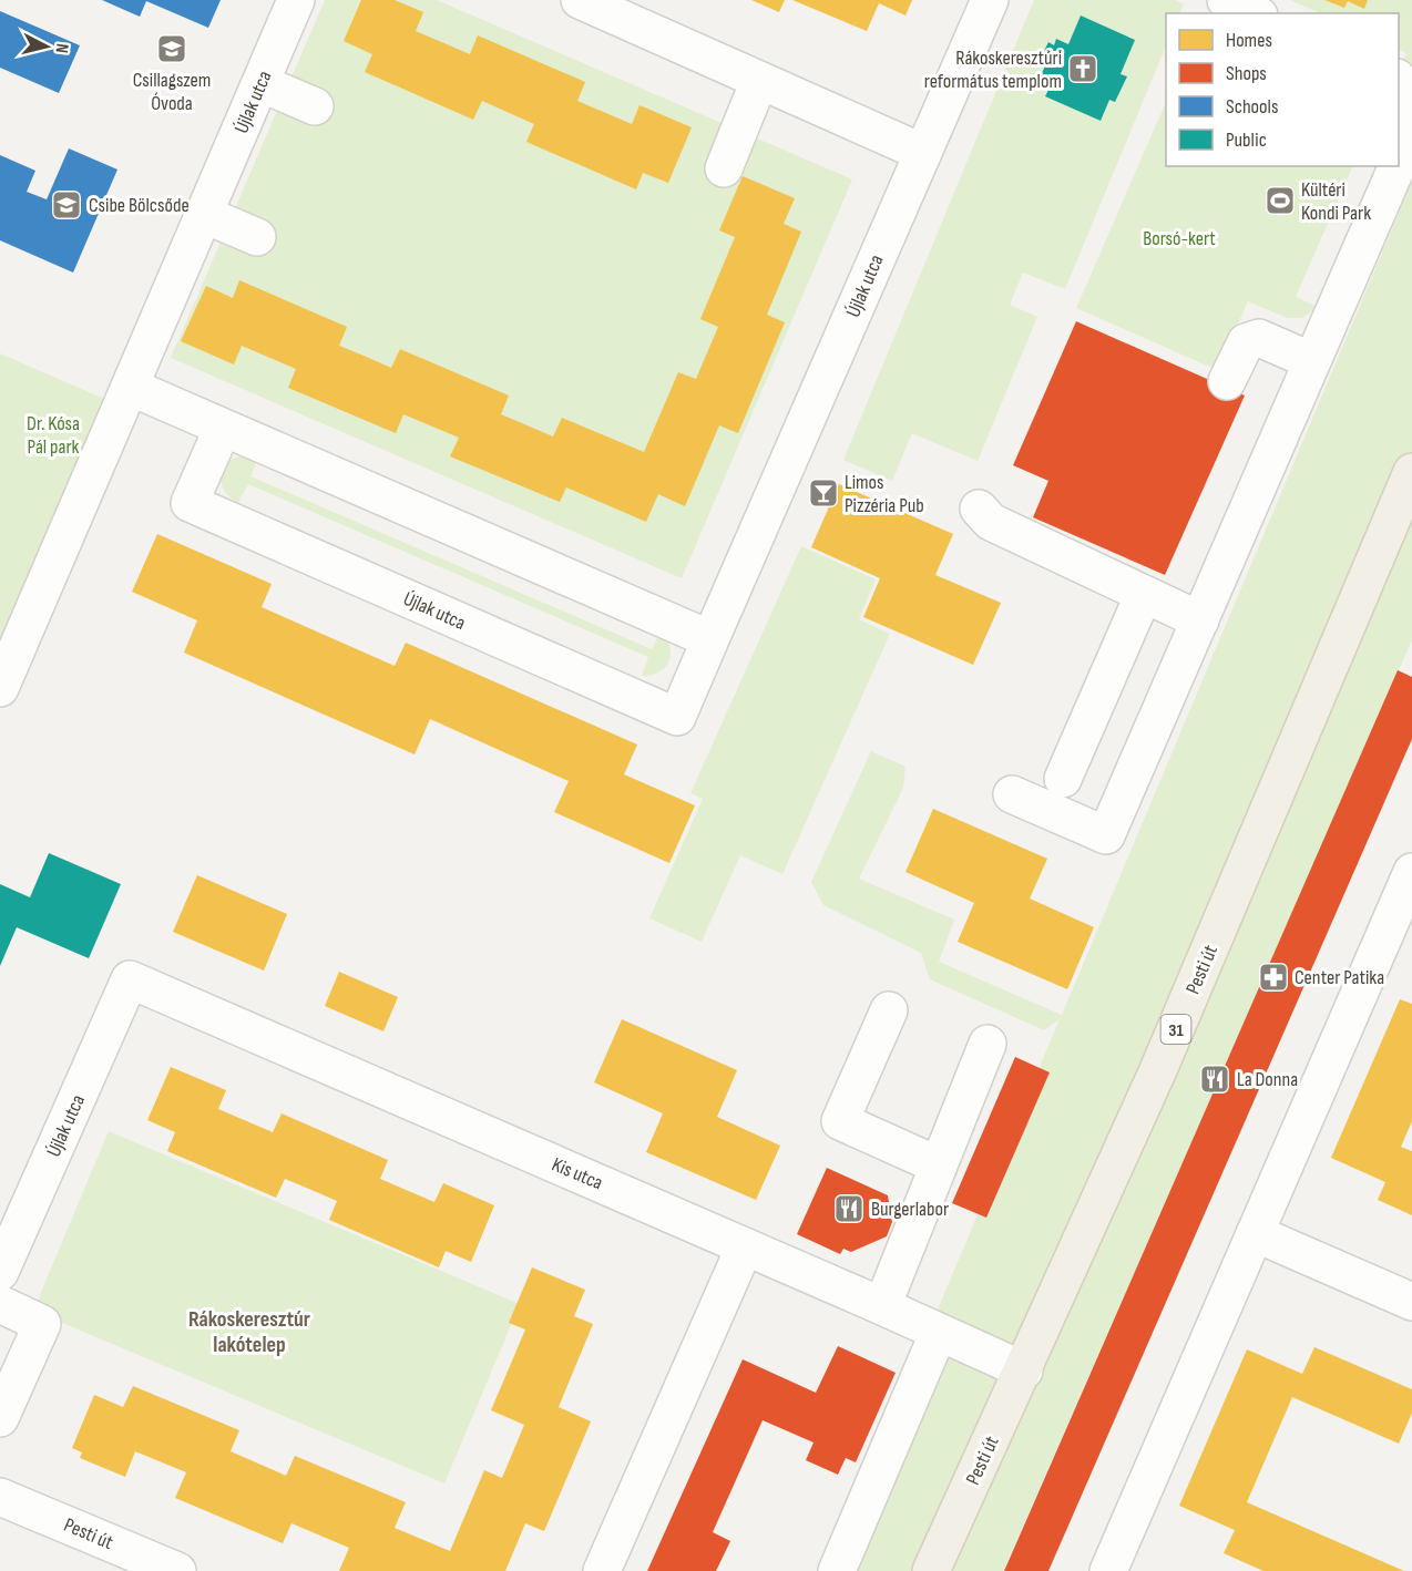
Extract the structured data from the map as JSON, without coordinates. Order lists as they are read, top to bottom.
{
  "streets": {
    "main road": ["Pesti út", "31"],
    "street": ["Újlak utca", "Kis utca"]
  },
  "crossings": [
    ["Újlak utca", "Kis utca"],
    ["Pesti út", "Kis utca"]
  ],
  "districts": ["Rákoskeresztúr lakótelep"],
  "parks": ["Borsó-kert", "Dr. Kósa Pál park"],
  "places": {
    "school or university": ["Csillagszem Óvoda", "Csibe Bölcsőde"],
    "church": ["Rákoskeresztúri református templom"],
    "sports": ["Kültéri Kondi Park"],
    "bar": ["Limos Pizzéria Pub"],
    "pharmacy": ["Center Patika"],
    "restaurant": ["La Donna", "Burgerlabor"]
  },
  "legend": [
    "Homes",
    "Shops",
    "Schools",
    "Public"
  ],
  "north": "right"
}
